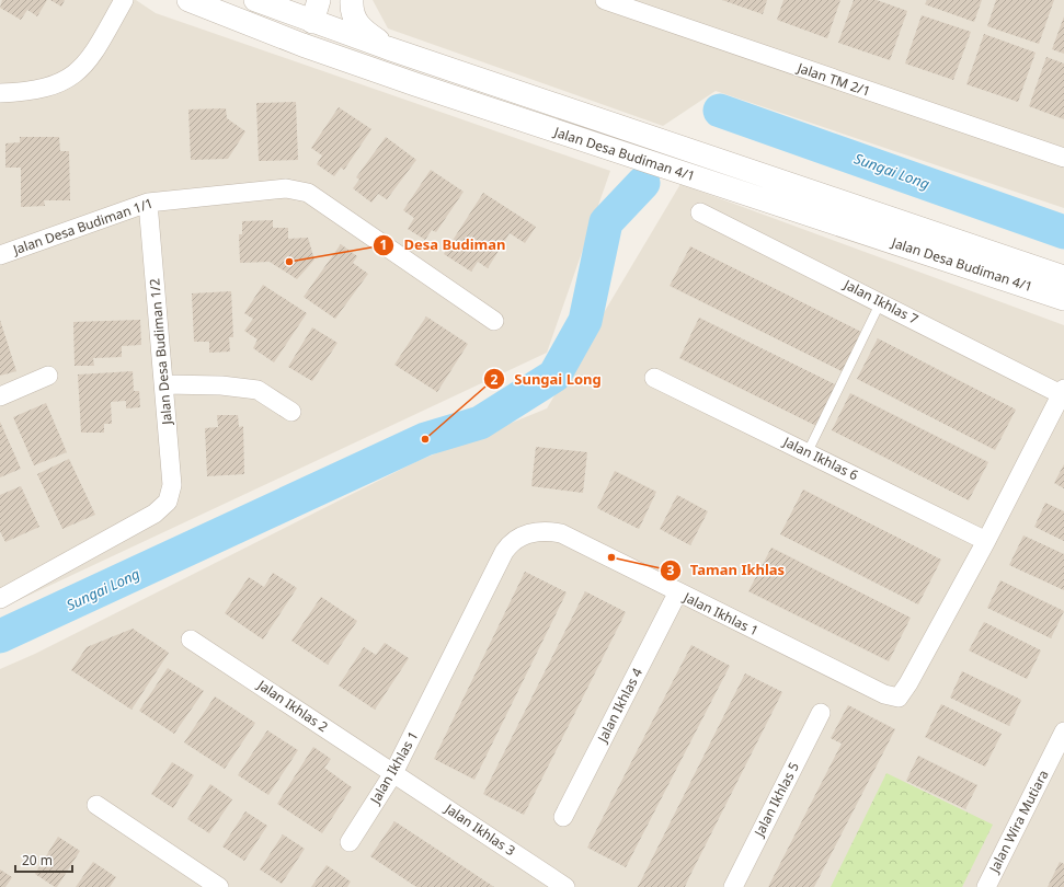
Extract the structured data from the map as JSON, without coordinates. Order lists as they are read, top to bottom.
{
  "streets": {
    "street": [
      "Jalan TM 2/1",
      "Jalan Desa Budiman 4/1",
      "Jalan Desa Budiman 1/1",
      "Jalan Ikhlas 7",
      "Jalan Desa Budiman 1/2",
      "Jalan Ikhlas 6",
      "Jalan Ikhlas 1",
      "Jalan Ikhlas 4",
      "Jalan Ikhlas 2",
      "Jalan Ikhlas 5",
      "Jalan Wira Mutiara",
      "Jalan Ikhlas 3"
    ]
  },
  "crossings": [
    ["Jalan Desa Budiman 1/1", "Jalan Desa Budiman 1/2"],
    ["Jalan Ikhlas 7", "Jalan Ikhlas 1"],
    ["Jalan Ikhlas 6", "Jalan Ikhlas 1"],
    ["Jalan Ikhlas 1", "Jalan Ikhlas 4"],
    ["Jalan Ikhlas 1", "Jalan Ikhlas 2"],
    ["Jalan Ikhlas 1", "Jalan Ikhlas 3"],
    ["Jalan Ikhlas 2", "Jalan Ikhlas 3"]
  ],
  "water": ["Sungai Long"],
  "places": ["Desa Budiman", "Sungai Long", "Taman Ikhlas"],
  "scale_bar": "20 m"
}
